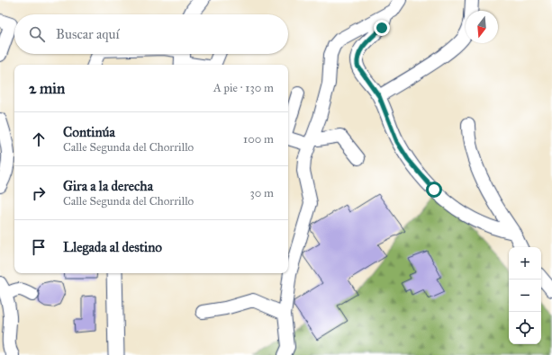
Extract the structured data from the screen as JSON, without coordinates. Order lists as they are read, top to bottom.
{
  "north": "bottom",
  "page": {
    "search": "Buscar aquí",
    "heading": ["2 min", "A pie · 130 m"],
    "list": [
      ["Continúa", "Calle Segunda del Chorrillo", "100 m"],
      ["Gira a la derecha", "Calle Segunda del Chorrillo", "30 m"],
      "Llegada al destino"
    ],
    "map_buttons": ["+", "−"]
  }
}
